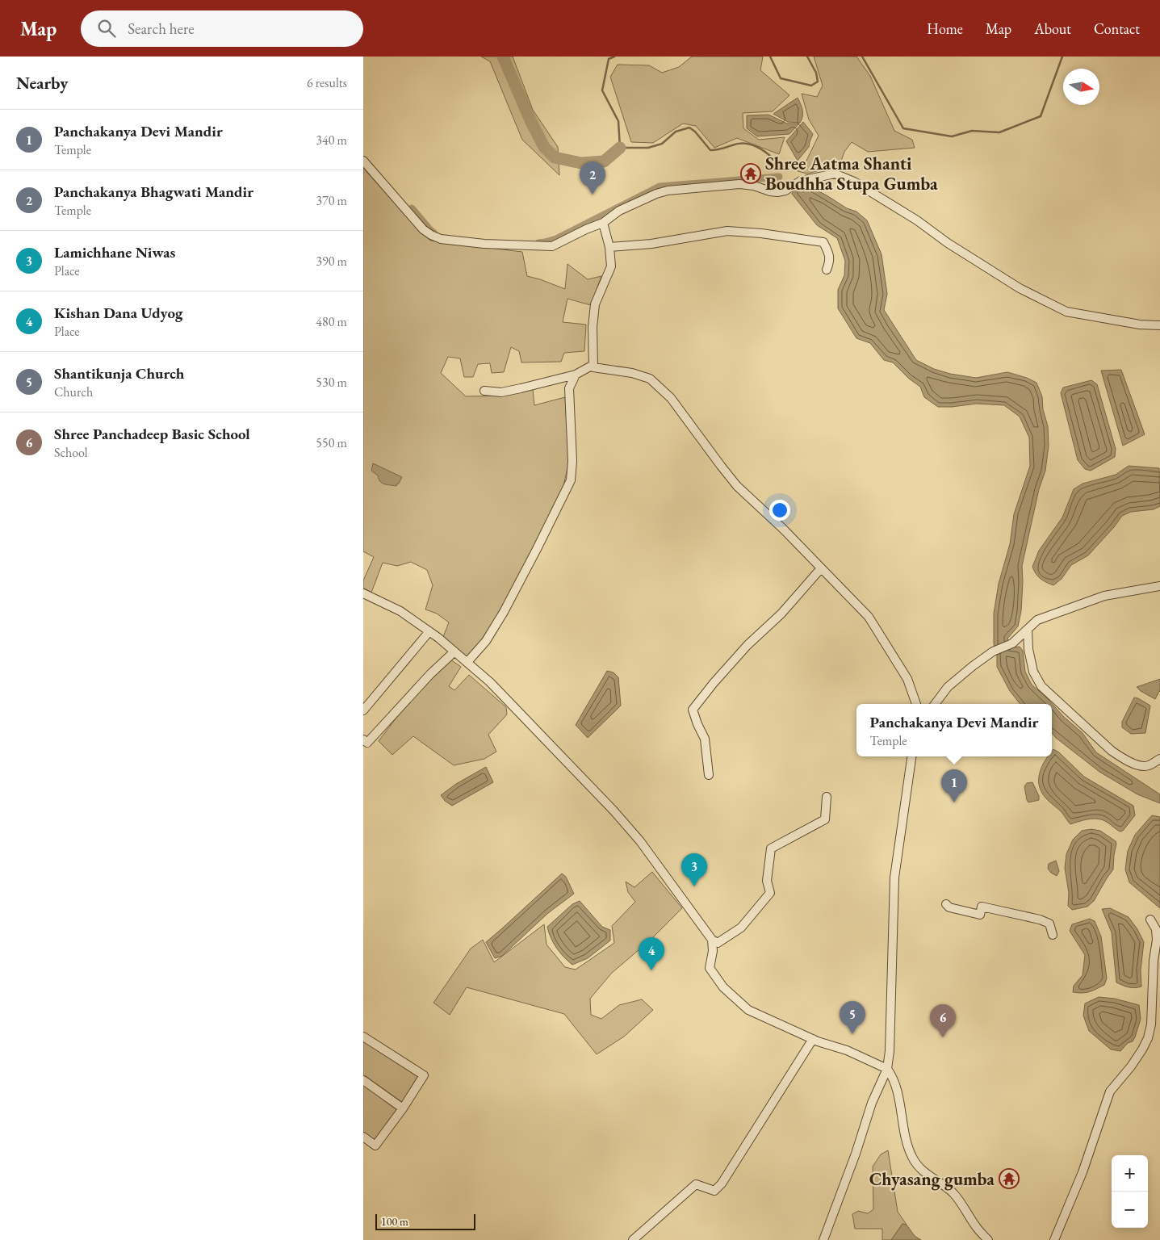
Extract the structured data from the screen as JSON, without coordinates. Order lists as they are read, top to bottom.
{
  "places": {
    "temple": ["Shree Aatma Shanti Boudhha Stupa Gumba", "Chyasang gumba"]
  },
  "scale_bar": "100 m",
  "north": "right",
  "page": {
    "header": "Map",
    "search": "Search here",
    "nav": [
      "Home",
      "Map",
      "About",
      "Contact"
    ],
    "heading": ["Nearby", "6 results"],
    "list": [
      {
        "mark": "1",
        "name": "Panchakanya Devi Mandir",
        "note": "Temple",
        "value": "340 m"
      },
      {
        "mark": "2",
        "name": "Panchakanya Bhagwati Mandir",
        "note": "Temple",
        "value": "370 m"
      },
      {
        "mark": "3",
        "name": "Lamichhane Niwas",
        "note": "Place",
        "value": "390 m"
      },
      {
        "mark": "4",
        "name": "Kishan Dana Udyog",
        "note": "Place",
        "value": "480 m"
      },
      {
        "mark": "5",
        "name": "Shantikunja Church",
        "note": "Church",
        "value": "530 m"
      },
      {
        "mark": "6",
        "name": "Shree Panchadeep Basic School",
        "note": "School",
        "value": "550 m"
      }
    ],
    "pins": [
      "2",
      "1",
      "3",
      "4",
      "5",
      "6"
    ],
    "popup": ["Panchakanya Devi Mandir", "Temple"],
    "map_buttons": ["+", "−"],
    "scale": "100 m"
  }
}
